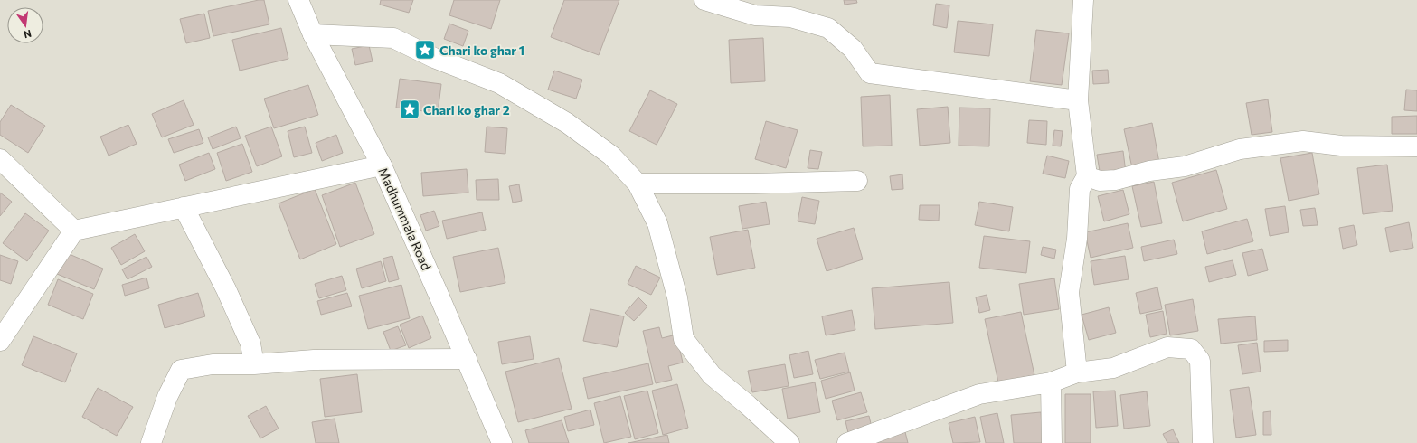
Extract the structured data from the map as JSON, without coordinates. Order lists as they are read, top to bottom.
{
  "streets": {
    "street": ["Madhummala Road"]
  },
  "places": {
    "place": ["Chari ko ghar 1", "Chari ko ghar 2"]
  },
  "north": "bottom"
}
